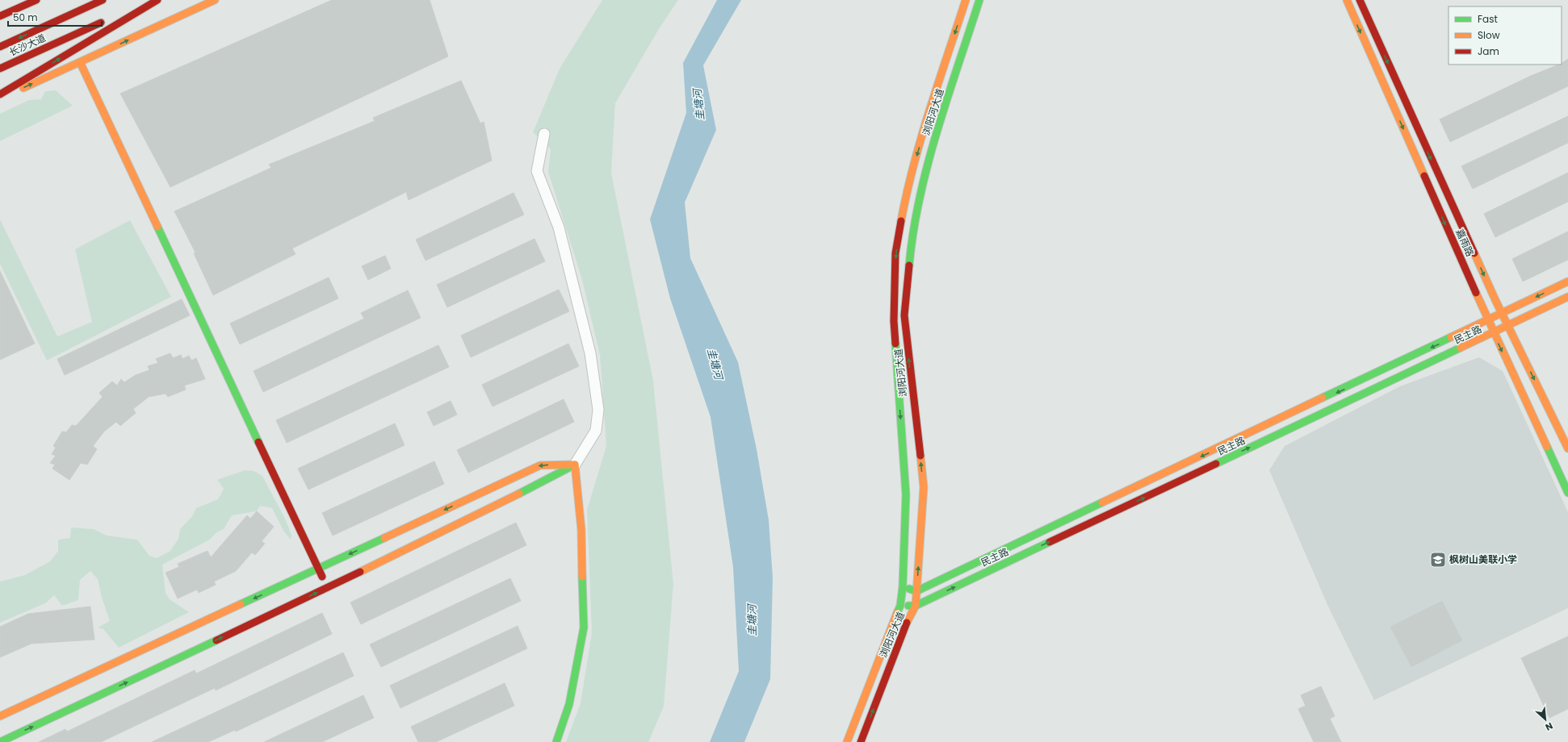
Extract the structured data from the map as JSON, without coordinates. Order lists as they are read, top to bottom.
{
  "streets": {
    "main road": [
      "长沙大道",
      "浏阳河大道",
      "嘉雨路",
      "民主路"
    ]
  },
  "crossings": [
    ["浏阳河大道", "民主路"],
    ["嘉雨路", "民主路"]
  ],
  "one_way": ["嘉雨路"],
  "water": ["圭塘河"],
  "places": {
    "school or university": ["枫树山美联小学"]
  },
  "legend": ["Fast", "Slow", "Jam"],
  "scale_bar": "50 m",
  "north": "bottom right"
}
